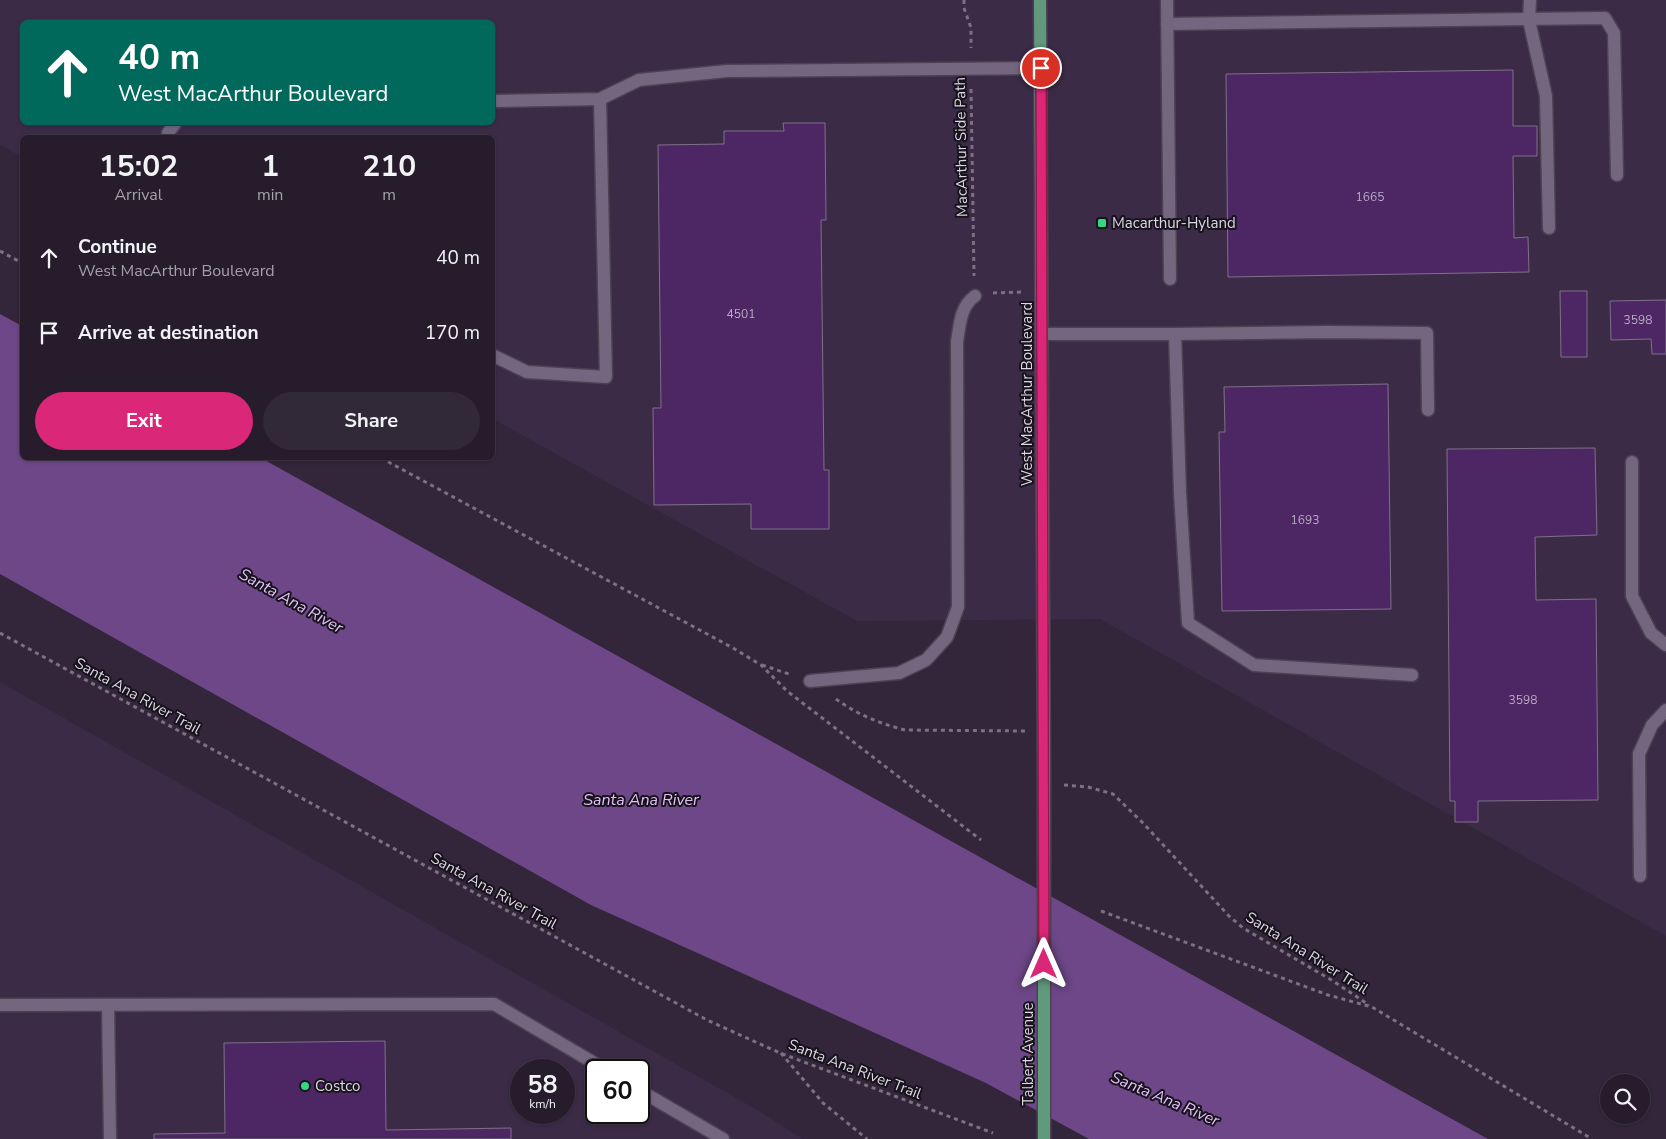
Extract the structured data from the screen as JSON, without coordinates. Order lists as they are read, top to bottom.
{
  "streets": {
    "main road": ["West MacArthur Boulevard", "Talbert Avenue"],
    "path": ["MacArthur Side Path", "Santa Ana River Trail"]
  },
  "crossings": [
    ["West MacArthur Boulevard", "Santa Ana River Trail"],
    ["West MacArthur Boulevard", "Talbert Avenue"],
    ["Santa Ana River Trail", "Talbert Avenue"]
  ],
  "water": ["Santa Ana River"],
  "places": {
    "transit": ["Macarthur-Hyland"],
    "other": ["Costco"]
  },
  "house_numbers": [
    "1665",
    "4501",
    "3598",
    "1693",
    "3598"
  ],
  "page": {
    "turn": ["40 m", "West MacArthur Boulevard"],
    "eta": [
      "15:02",
      "Arrival",
      "1",
      "min",
      "210",
      "m"
    ],
    "list": [
      {
        "name": "Continue",
        "note": "West MacArthur Boulevard",
        "value": "40 m"
      },
      {
        "name": "Arrive at destination",
        "value": "170 m"
      }
    ],
    "buttons": ["Exit", "Share"],
    "speed": "58 km/h",
    "limit": "60"
  }
}
